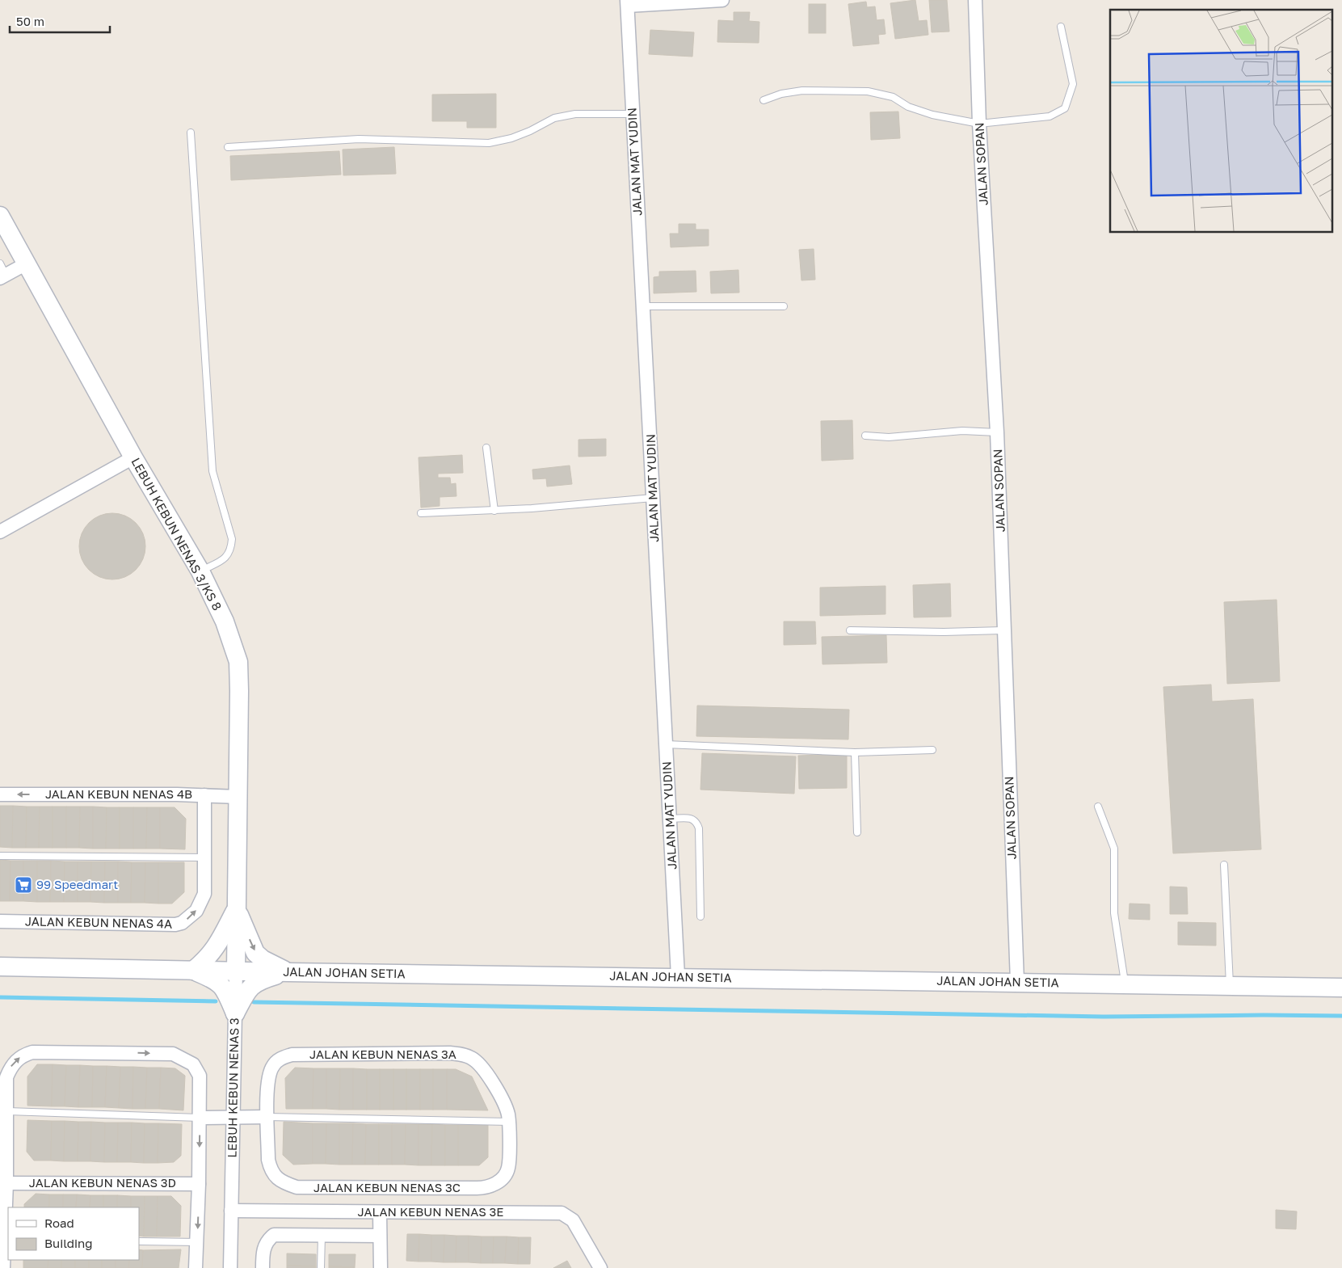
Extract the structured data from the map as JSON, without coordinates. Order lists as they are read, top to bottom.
{
  "streets": {
    "main road": ["LEBUH KEBUN NENAS 3/KS 8", "JALAN JOHAN SETIA", "LEBUH KEBUN NENAS 3"],
    "street": [
      "JALAN MAT YUDIN",
      "JALAN SOPAN",
      "JALAN KEBUN NENAS 4B",
      "JALAN KEBUN NENAS 4A",
      "JALAN KEBUN NENAS 3A",
      "JALAN KEBUN NENAS 3D",
      "JALAN KEBUN NENAS 3C",
      "JALAN KEBUN NENAS 3E"
    ]
  },
  "crossings": [
    ["JALAN MAT YUDIN", "JALAN JOHAN SETIA"],
    ["JALAN SOPAN", "JALAN JOHAN SETIA"],
    ["LEBUH KEBUN NENAS 3/KS 8", "JALAN KEBUN NENAS 4B"],
    ["LEBUH KEBUN NENAS 3/KS 8", "LEBUH KEBUN NENAS 3"],
    ["JALAN KEBUN NENAS 4B", "JALAN KEBUN NENAS 4A"],
    ["JALAN JOHAN SETIA", "LEBUH KEBUN NENAS 3"],
    ["JALAN KEBUN NENAS 3A", "JALAN KEBUN NENAS 3C"],
    ["LEBUH KEBUN NENAS 3", "JALAN KEBUN NENAS 3E"]
  ],
  "one_way": ["JALAN KEBUN NENAS 4B", "JALAN KEBUN NENAS 4A"],
  "places": {
    "supermarket": ["99 Speedmart"]
  },
  "legend": ["Road", "Building"],
  "scale_bar": "50 m"
}
